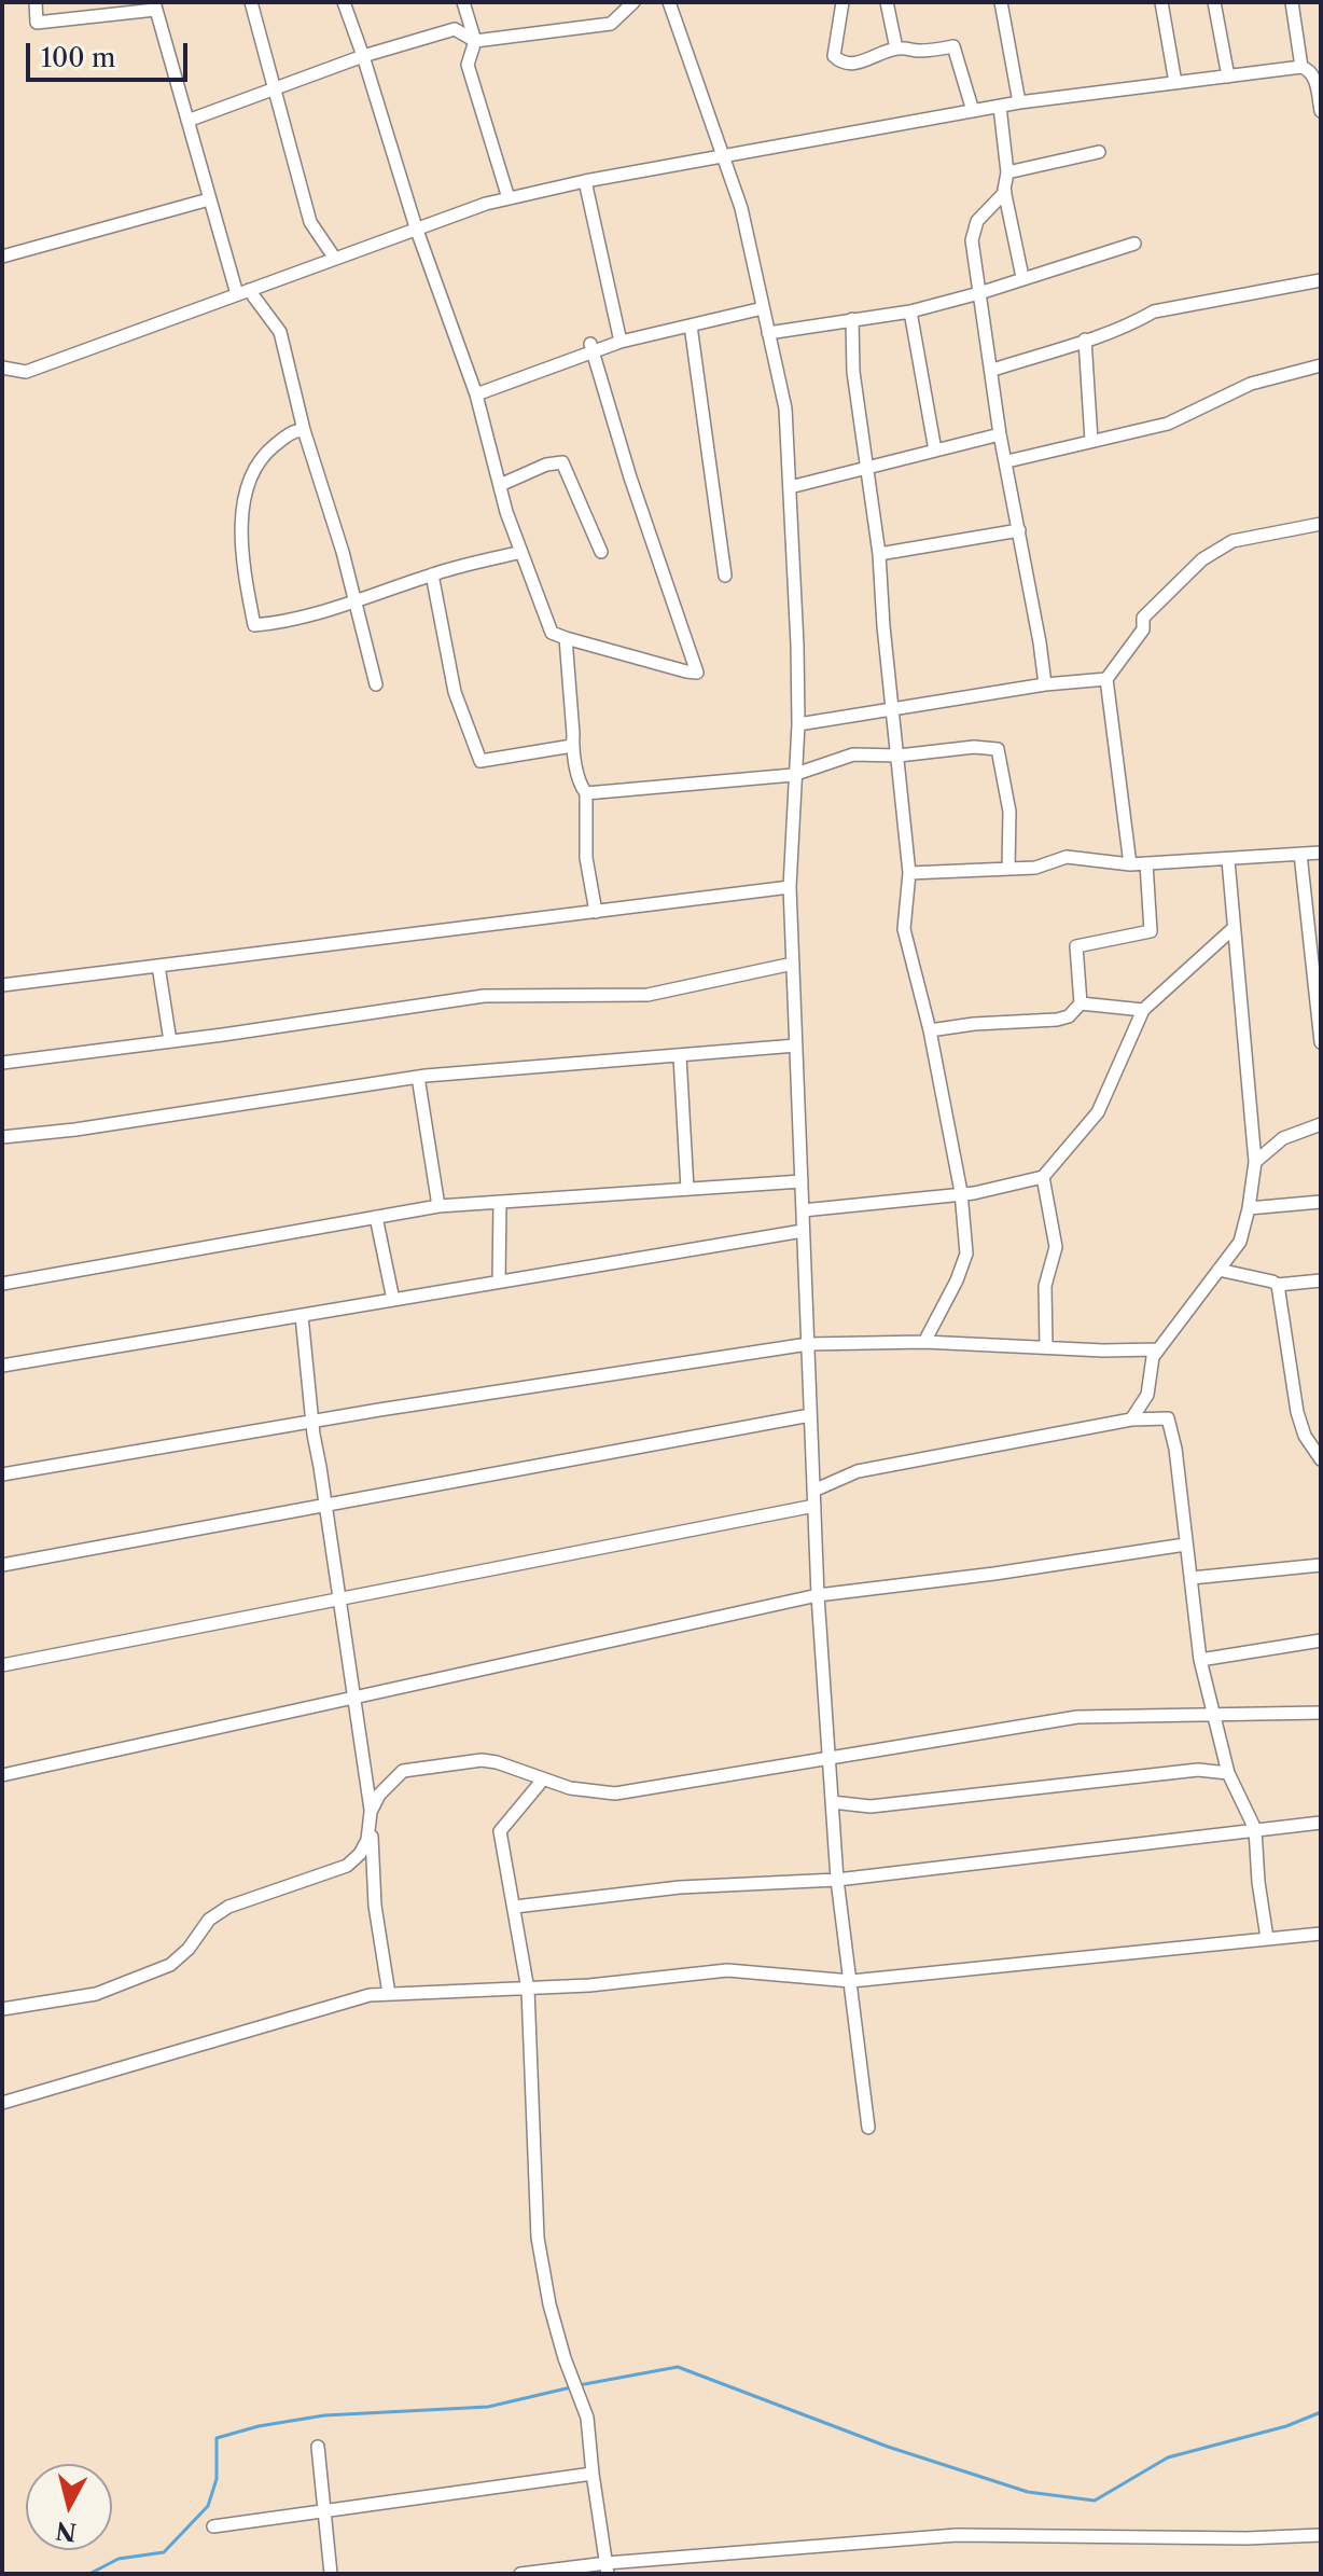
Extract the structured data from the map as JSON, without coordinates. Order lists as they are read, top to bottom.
{
  "scale_bar": "100 m",
  "north": "bottom"
}
